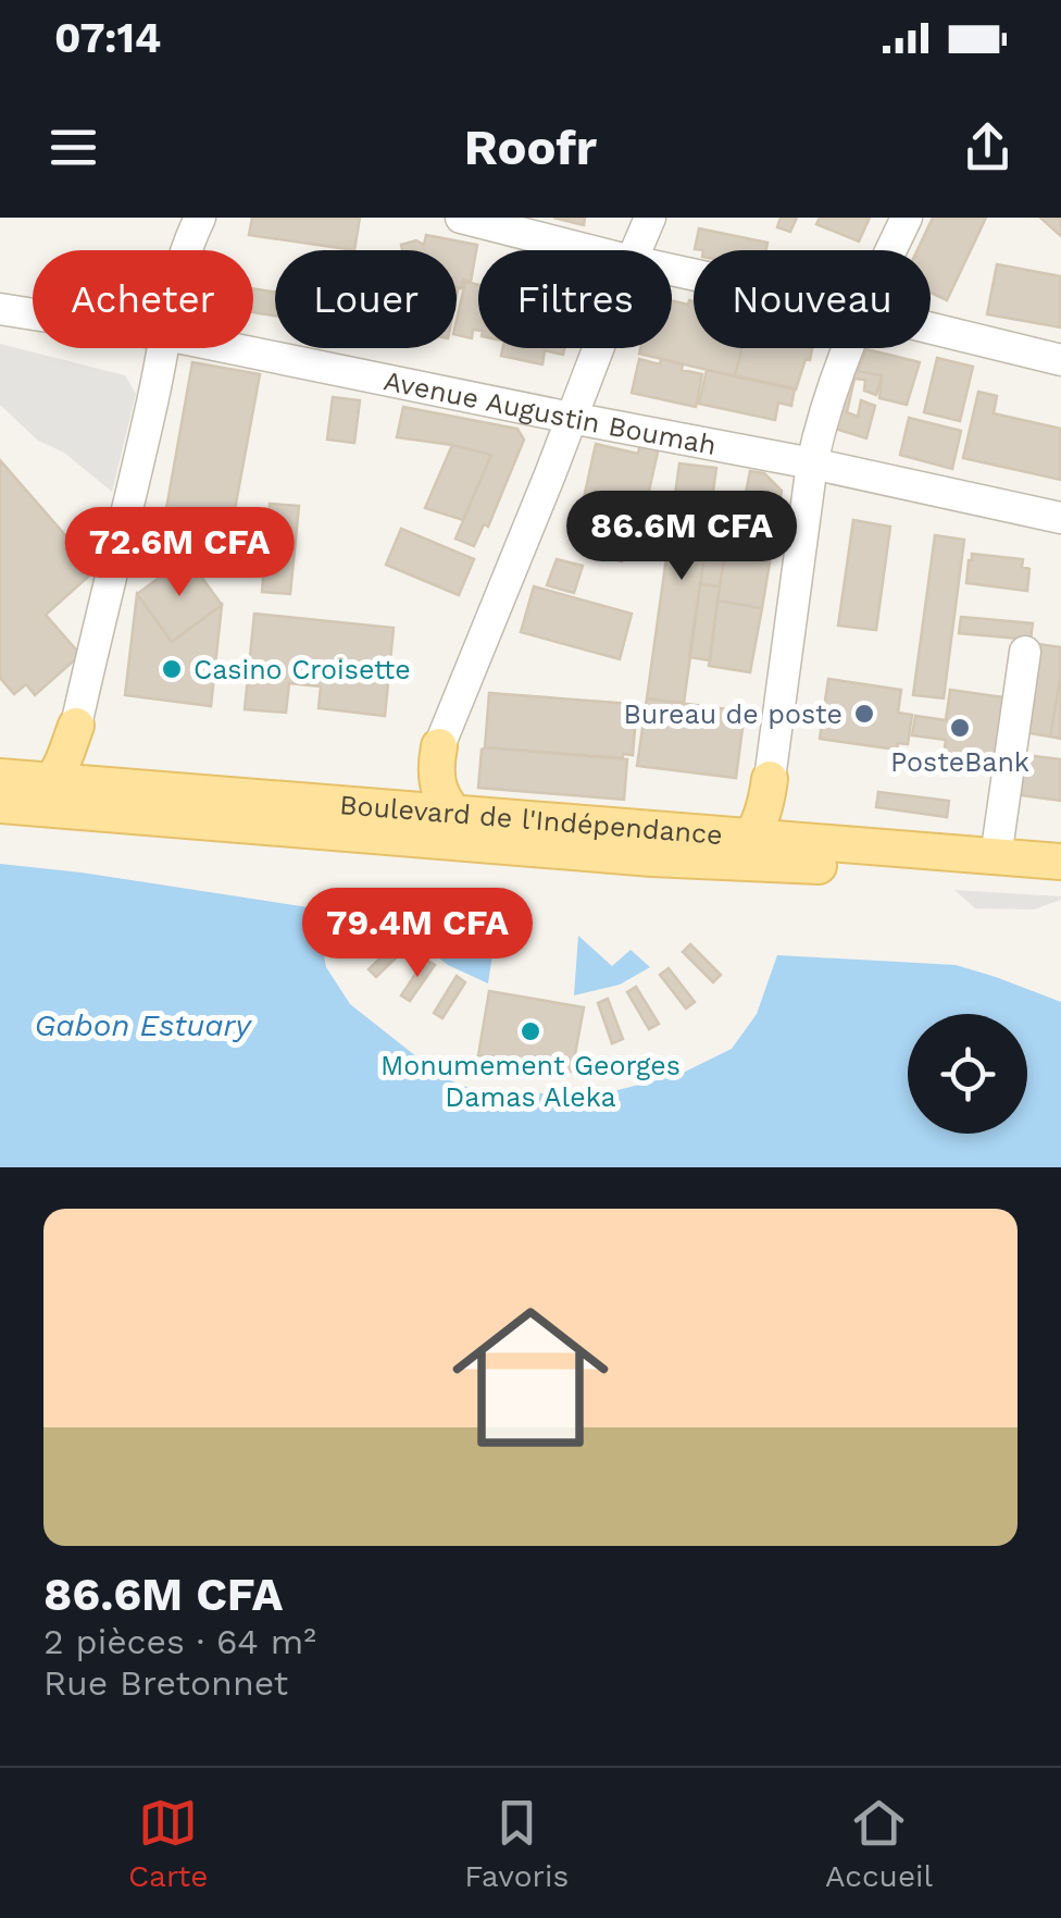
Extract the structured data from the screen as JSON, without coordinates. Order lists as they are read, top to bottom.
{
  "streets": {
    "main road": ["Boulevard de l'Indépendance"],
    "street": ["Avenue Augustin Boumah"]
  },
  "water": ["Gabon Estuary"],
  "places": [
    "Casino Croisette",
    "Bureau de poste",
    "PosteBank",
    "Monumement Georges Damas Aleka"
  ],
  "page": {
    "status": "07:14",
    "header": "Roofr",
    "chip": [
      "Acheter",
      "Louer",
      "Filtres",
      "Nouveau"
    ],
    "price": ["86.6M CFA", "72.6M CFA", "79.4M CFA"],
    "list": [
      {
        "name": "86.6M CFA",
        "note": "2 pièces · 64 m² · Rue Bretonnet"
      }
    ],
    "tabs": ["Carte", "Favoris", "Accueil"]
  }
}
